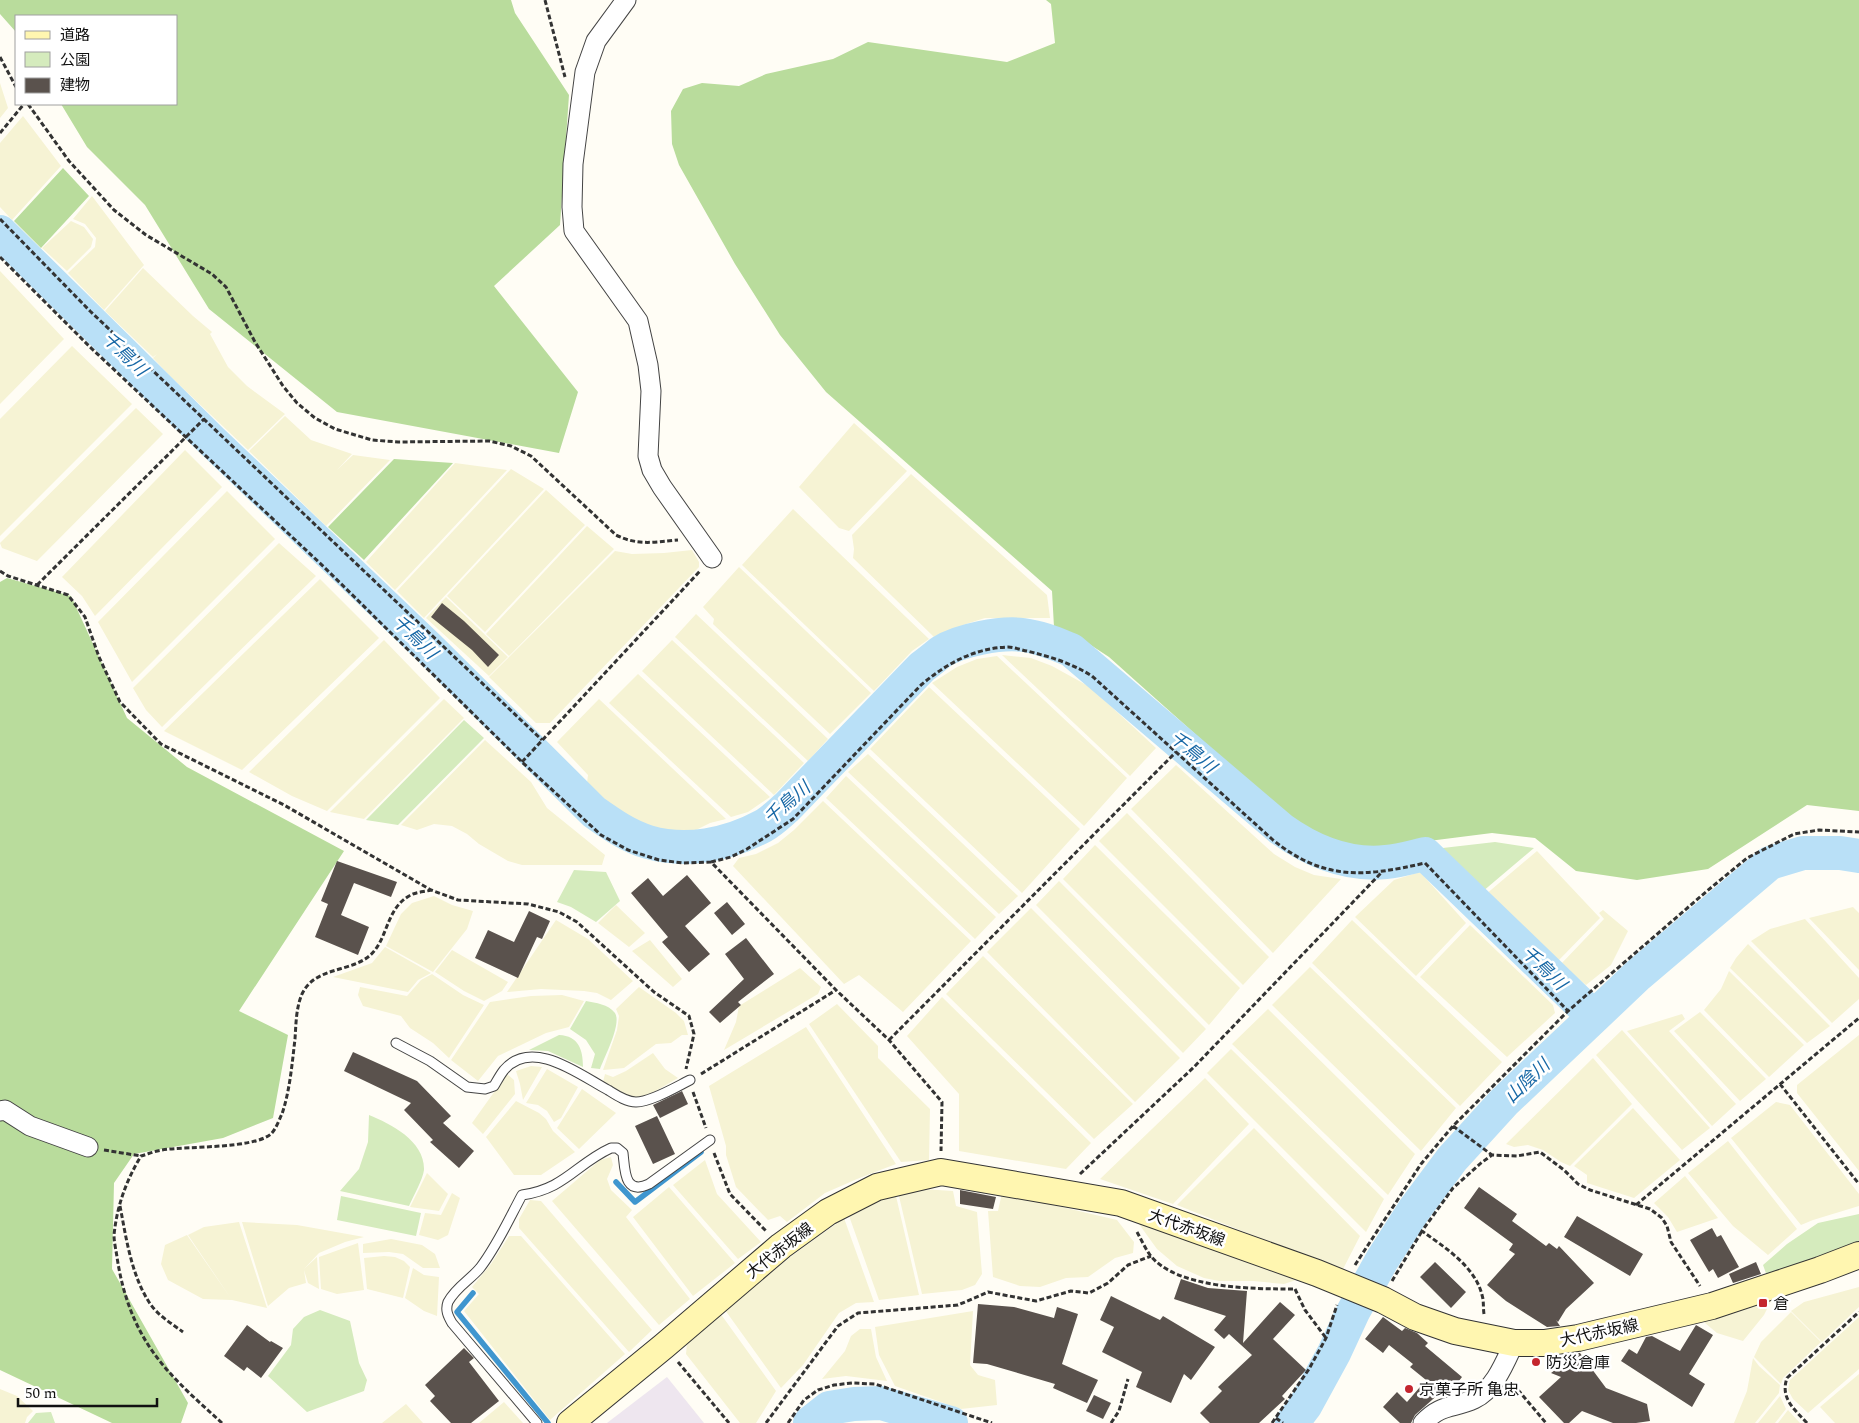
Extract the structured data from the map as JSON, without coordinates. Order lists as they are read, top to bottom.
{
  "streets": {
    "main road": ["大代赤坂線"]
  },
  "water": ["千鳥川", "山陰川"],
  "places": {
    "transit": ["倉"],
    "other": ["防災倉庫", "京菓子所 亀忠"]
  },
  "legend": ["道路", "公園", "建物"],
  "scale_bar": "50 m"
}
